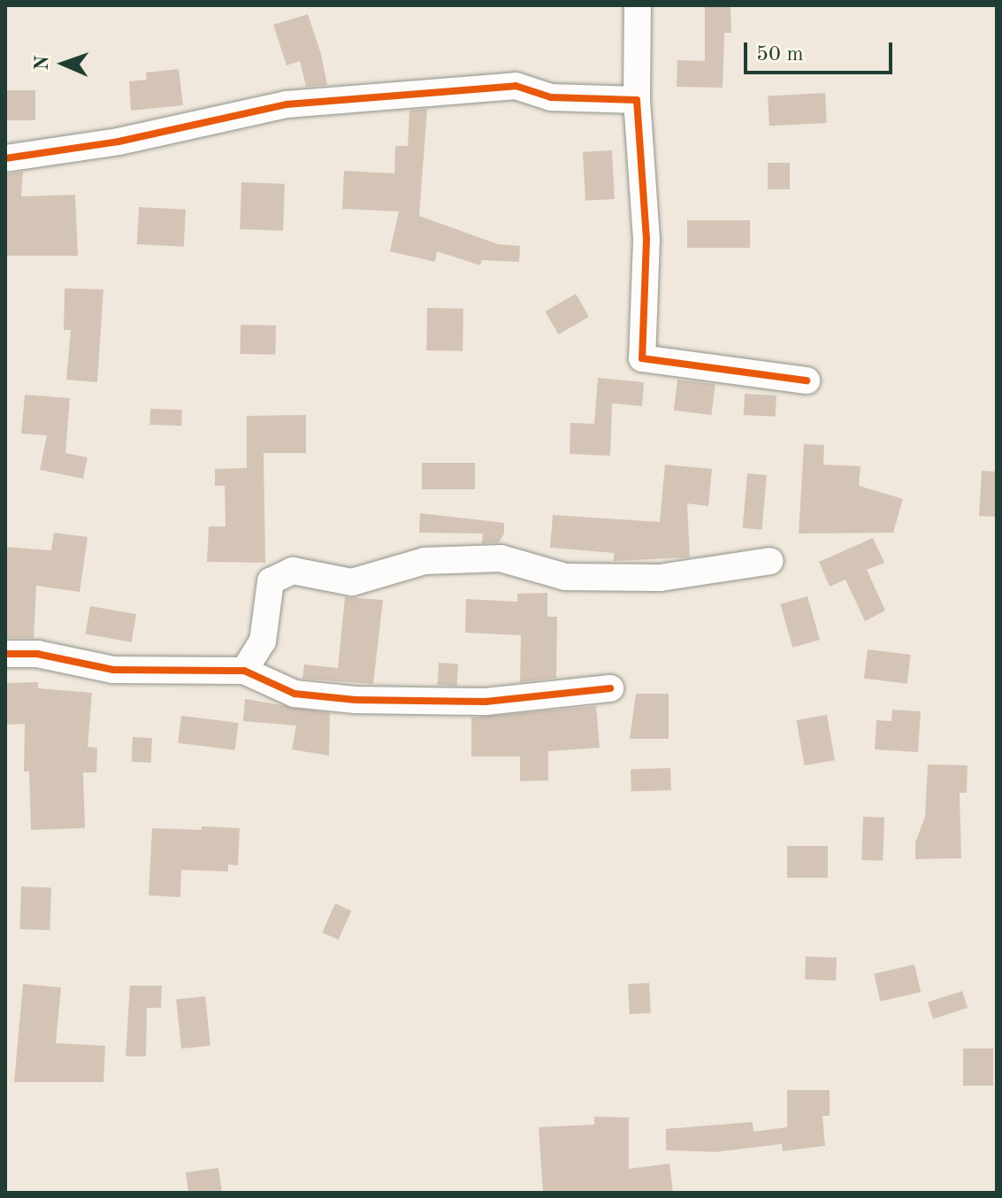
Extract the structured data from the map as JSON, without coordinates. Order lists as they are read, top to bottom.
{
  "scale_bar": "50 m",
  "north": "left"
}
